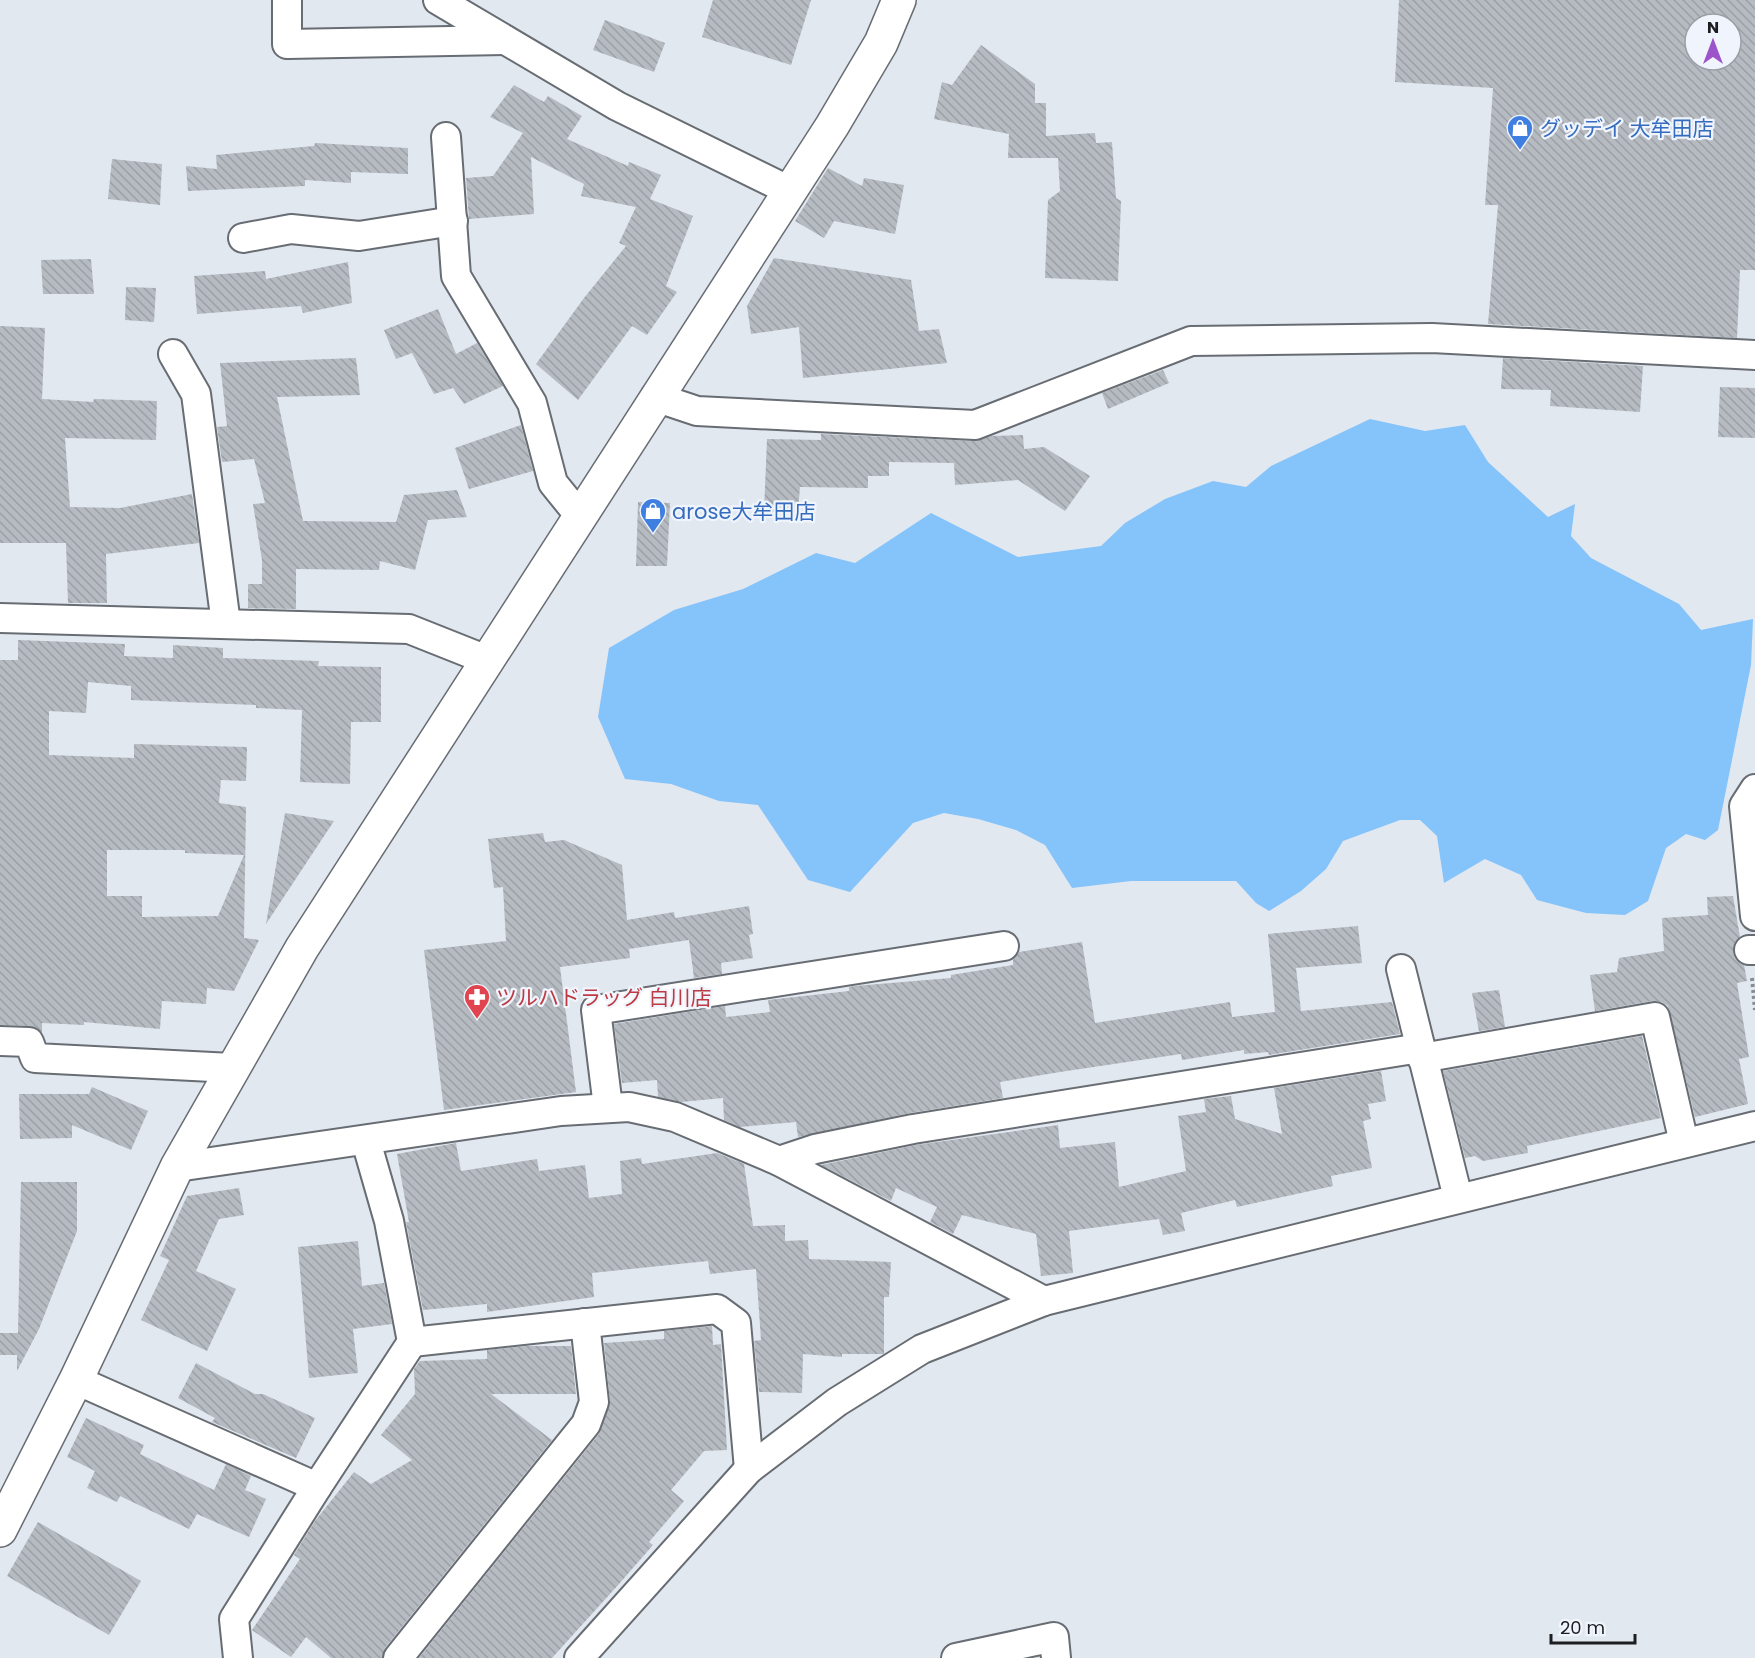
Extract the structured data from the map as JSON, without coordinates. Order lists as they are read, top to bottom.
{
  "places": {
    "shop": ["グッデイ 大牟田店", "arose大牟田店"],
    "pharmacy": ["ツルハドラッグ 白川店"]
  },
  "scale_bar": "20 m",
  "north": "top"
}
